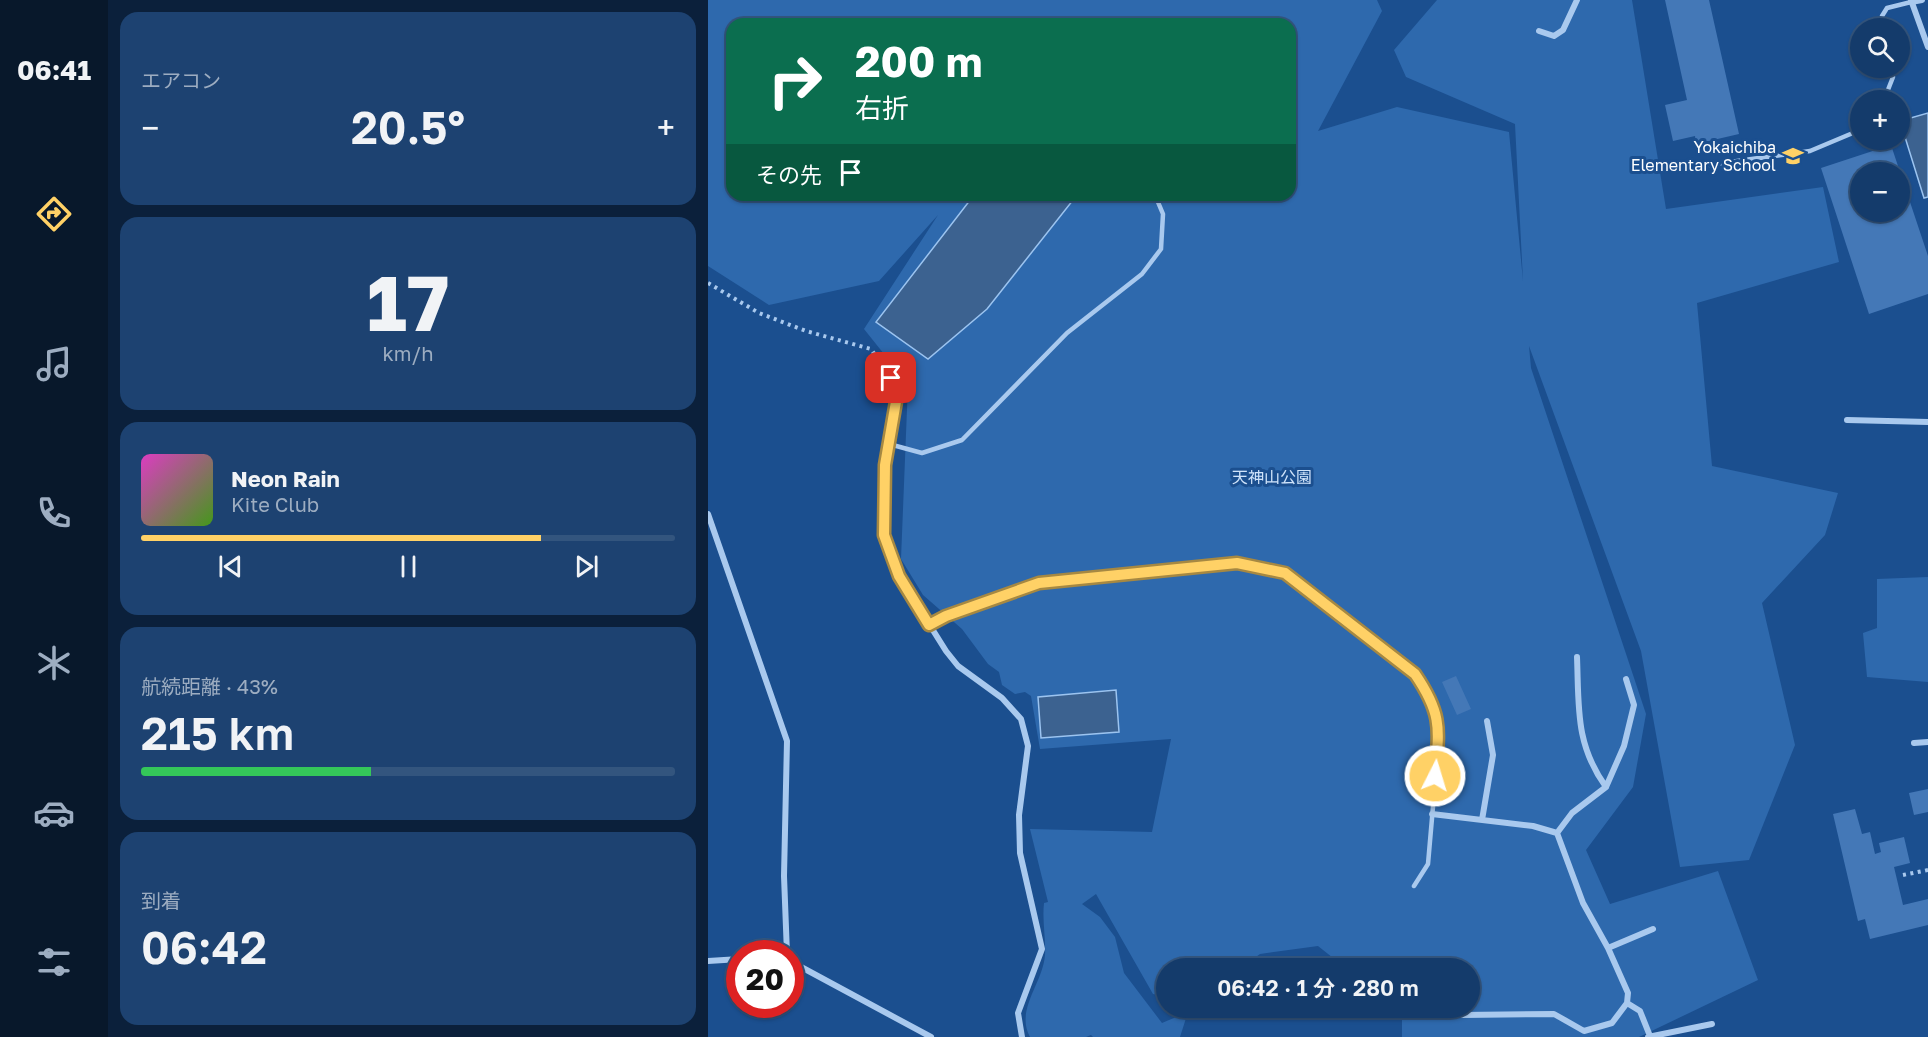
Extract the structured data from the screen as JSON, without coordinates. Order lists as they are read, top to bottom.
{
  "parks": ["天神山公園"],
  "places": {
    "school or university": ["Yokaichiba Elementary School"]
  },
  "page": {
    "tabs": "06:41",
    "tile": [
      "エアコン",
      ["17", "km/h"],
      ["航続距離 · 43%", "215 km"],
      ["到着", "06:42"]
    ],
    "map_buttons": ["+", "−"],
    "turn": ["200 m", "右折"],
    "heat": ["−", "20.5°", "+"],
    "then": "その先",
    "song": ["Neon Rain", "Kite Club"],
    "limit": "20",
    "trip": "06:42 · 1 分 · 280 m"
  }
}
